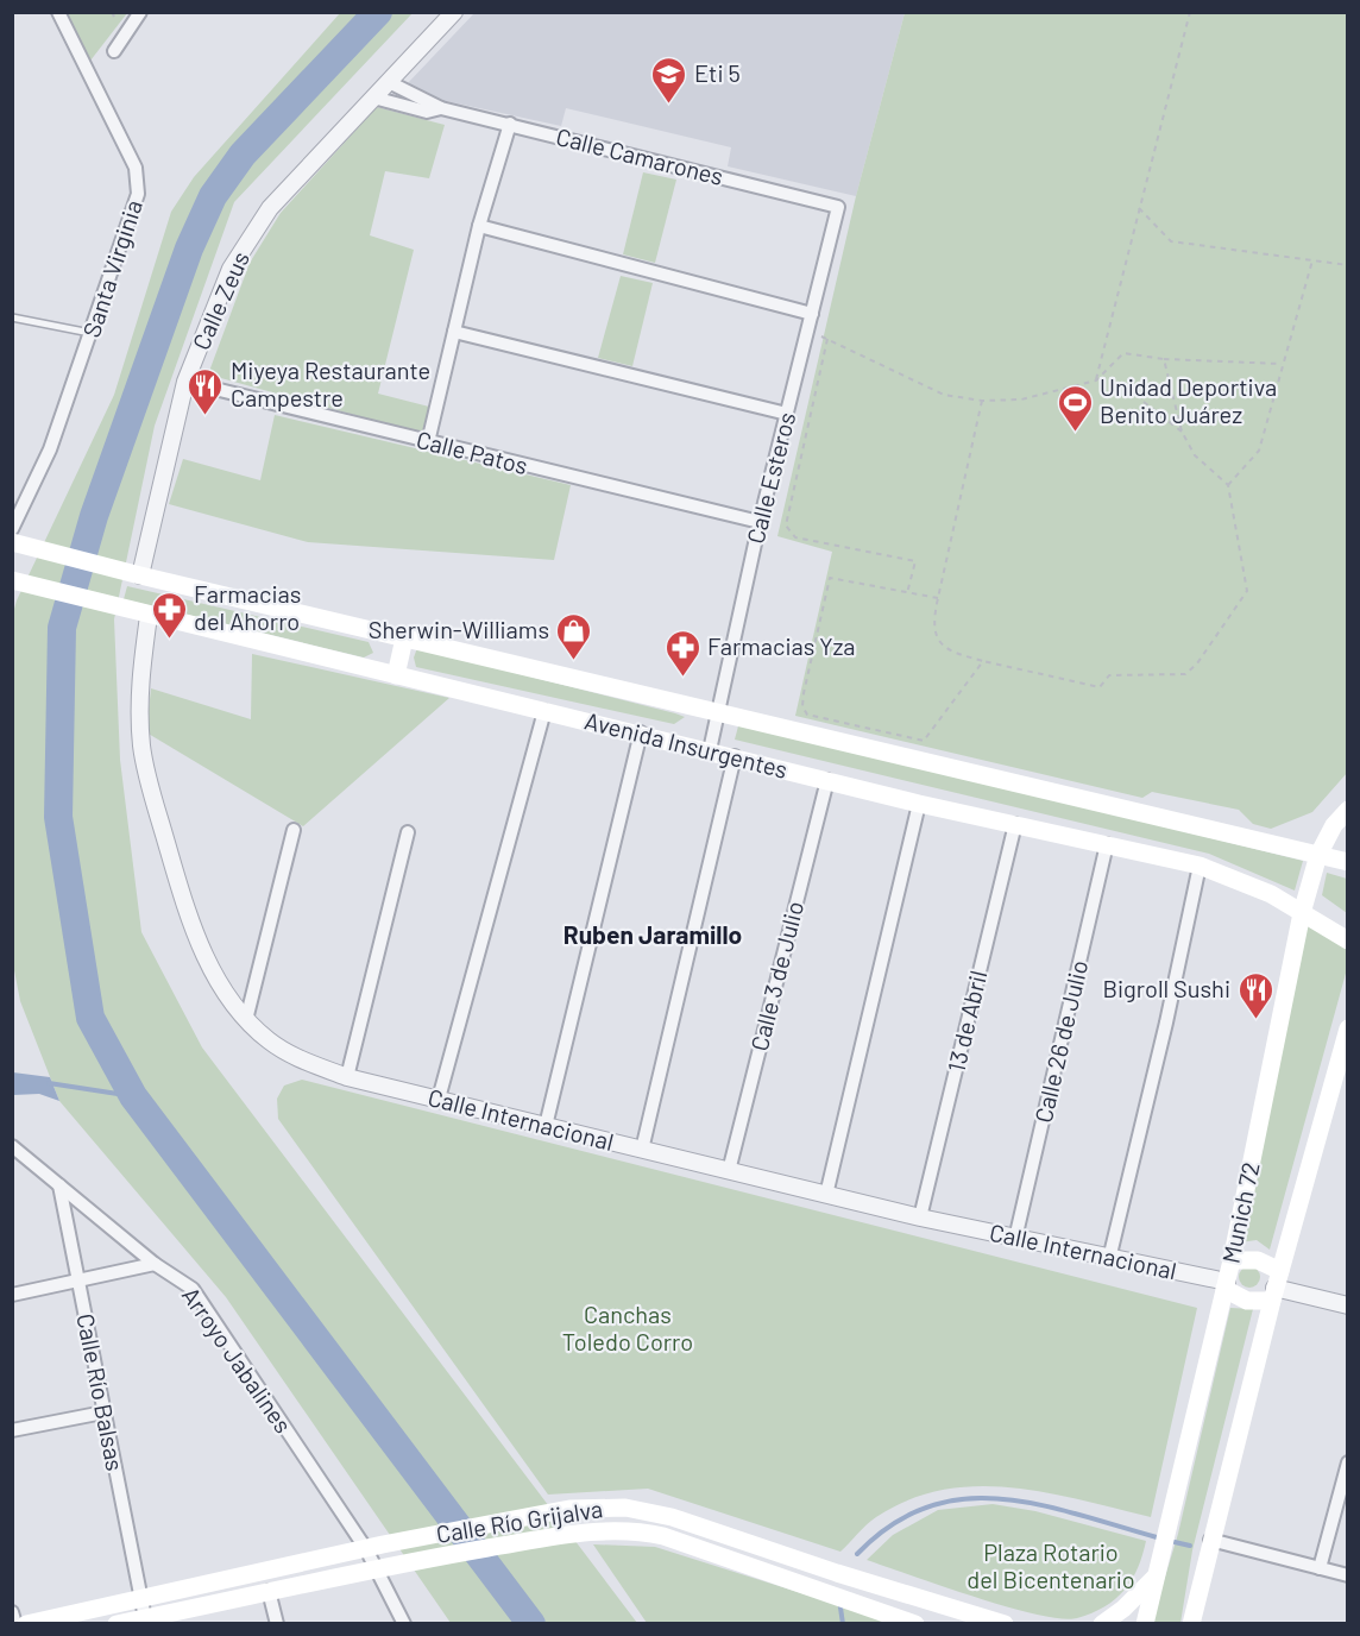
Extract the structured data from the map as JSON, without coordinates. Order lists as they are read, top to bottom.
{
  "streets": {
    "main road": ["Avenida Insurgentes", "Munich 72", "Calle Río Grijalva"],
    "street": [
      "Calle Camarones",
      "Santa Virginia",
      "Calle Zeus",
      "Calle Patos",
      "Calle Esteros",
      "Calle 3 de Julio",
      "13 de Abril",
      "Calle 26 de Julio",
      "Calle Internacional",
      "Arroyo Jabalines",
      "Calle Río Balsas"
    ]
  },
  "crossings": [
    ["Calle Camarones", "Calle Zeus"],
    ["Calle Camarones", "Calle Esteros"],
    ["Calle Zeus", "Calle Patos"],
    ["Calle Zeus", "Avenida Insurgentes"],
    ["Calle Patos", "Calle Esteros"],
    ["Calle Esteros", "Avenida Insurgentes"],
    ["Avenida Insurgentes", "Calle 3 de Julio"],
    ["Avenida Insurgentes", "13 de Abril"],
    ["Avenida Insurgentes", "Calle 26 de Julio"],
    ["Avenida Insurgentes", "Calle Internacional"],
    ["Avenida Insurgentes", "Munich 72"],
    ["Calle 3 de Julio", "Calle Internacional"],
    ["13 de Abril", "Calle Internacional"],
    ["Calle 26 de Julio", "Calle Internacional"],
    ["Calle Internacional", "Munich 72"],
    ["Arroyo Jabalines", "Calle Río Balsas"],
    ["Arroyo Jabalines", "Calle Río Grijalva"],
    ["Calle Río Balsas", "Calle Río Grijalva"]
  ],
  "districts": ["Ruben Jaramillo"],
  "parks": ["Canchas Toledo Corro", "Plaza Rotario del Bicentenario"],
  "places": {
    "school or university": ["Eti 5"],
    "restaurant": ["Miyeya Restaurante Campestre", "Bigroll Sushi"],
    "sports": ["Unidad Deportiva Benito Juárez"],
    "pharmacy": ["Farmacias del Ahorro", "Farmacias Yza"],
    "shop": ["Sherwin-Williams"]
  }
}
